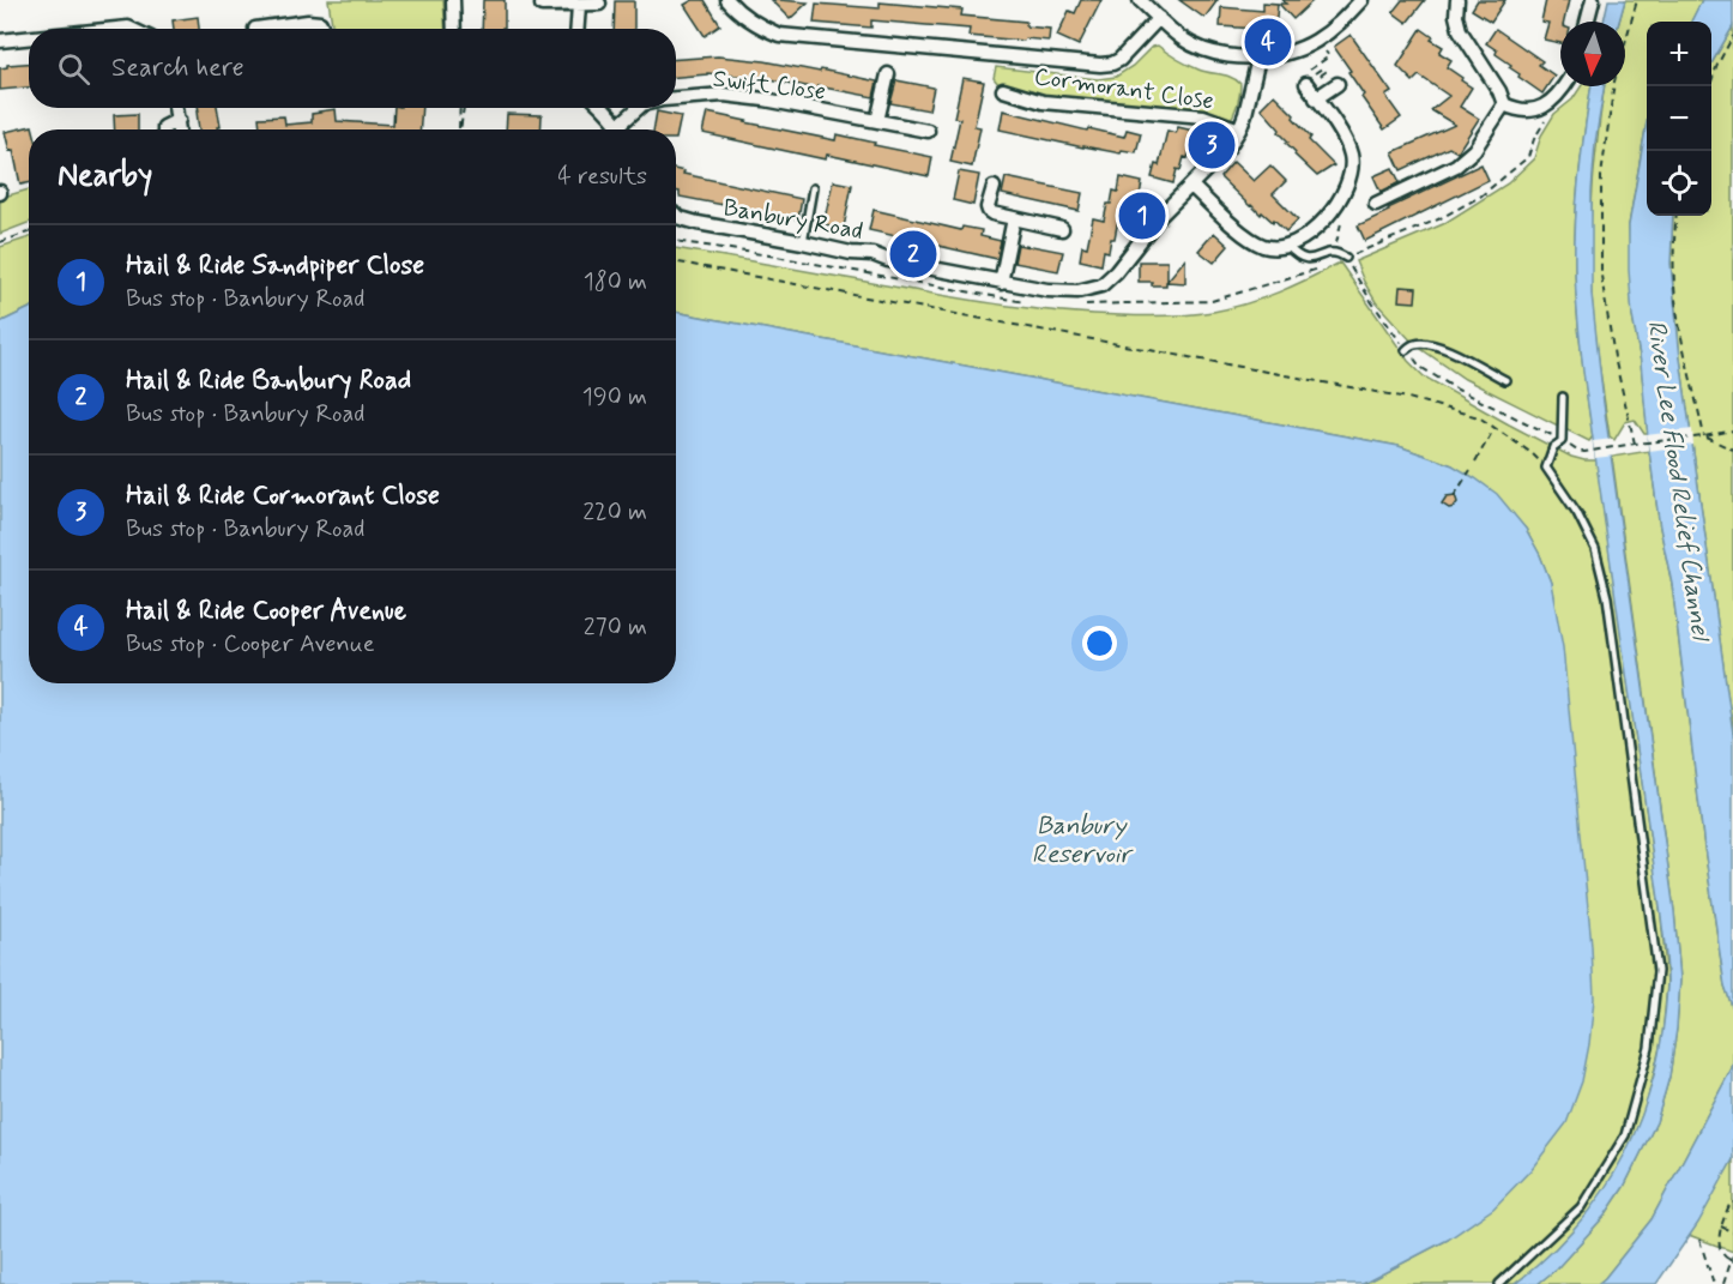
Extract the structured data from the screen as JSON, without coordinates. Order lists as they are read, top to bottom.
{
  "streets": {
    "street": ["Swift Close", "Cormorant Close", "Banbury Road"]
  },
  "crossings": [
    ["Cormorant Close", "Banbury Road"]
  ],
  "water": ["River Lee Flood Relief Channel", "Banbury Reservoir"],
  "north": "bottom",
  "page": {
    "pins": [
      "4",
      "3",
      "1",
      "2"
    ],
    "map_buttons": ["+", "−"],
    "search": "Search here",
    "heading": ["Nearby", "4 results"],
    "list": [
      {
        "mark": "1",
        "name": "Hail & Ride Sandpiper Close",
        "note": "Bus stop · Banbury Road",
        "value": "180 m"
      },
      {
        "mark": "2",
        "name": "Hail & Ride Banbury Road",
        "note": "Bus stop · Banbury Road",
        "value": "190 m"
      },
      {
        "mark": "3",
        "name": "Hail & Ride Cormorant Close",
        "note": "Bus stop · Banbury Road",
        "value": "220 m"
      },
      {
        "mark": "4",
        "name": "Hail & Ride Cooper Avenue",
        "note": "Bus stop · Cooper Avenue",
        "value": "270 m"
      }
    ]
  }
}
